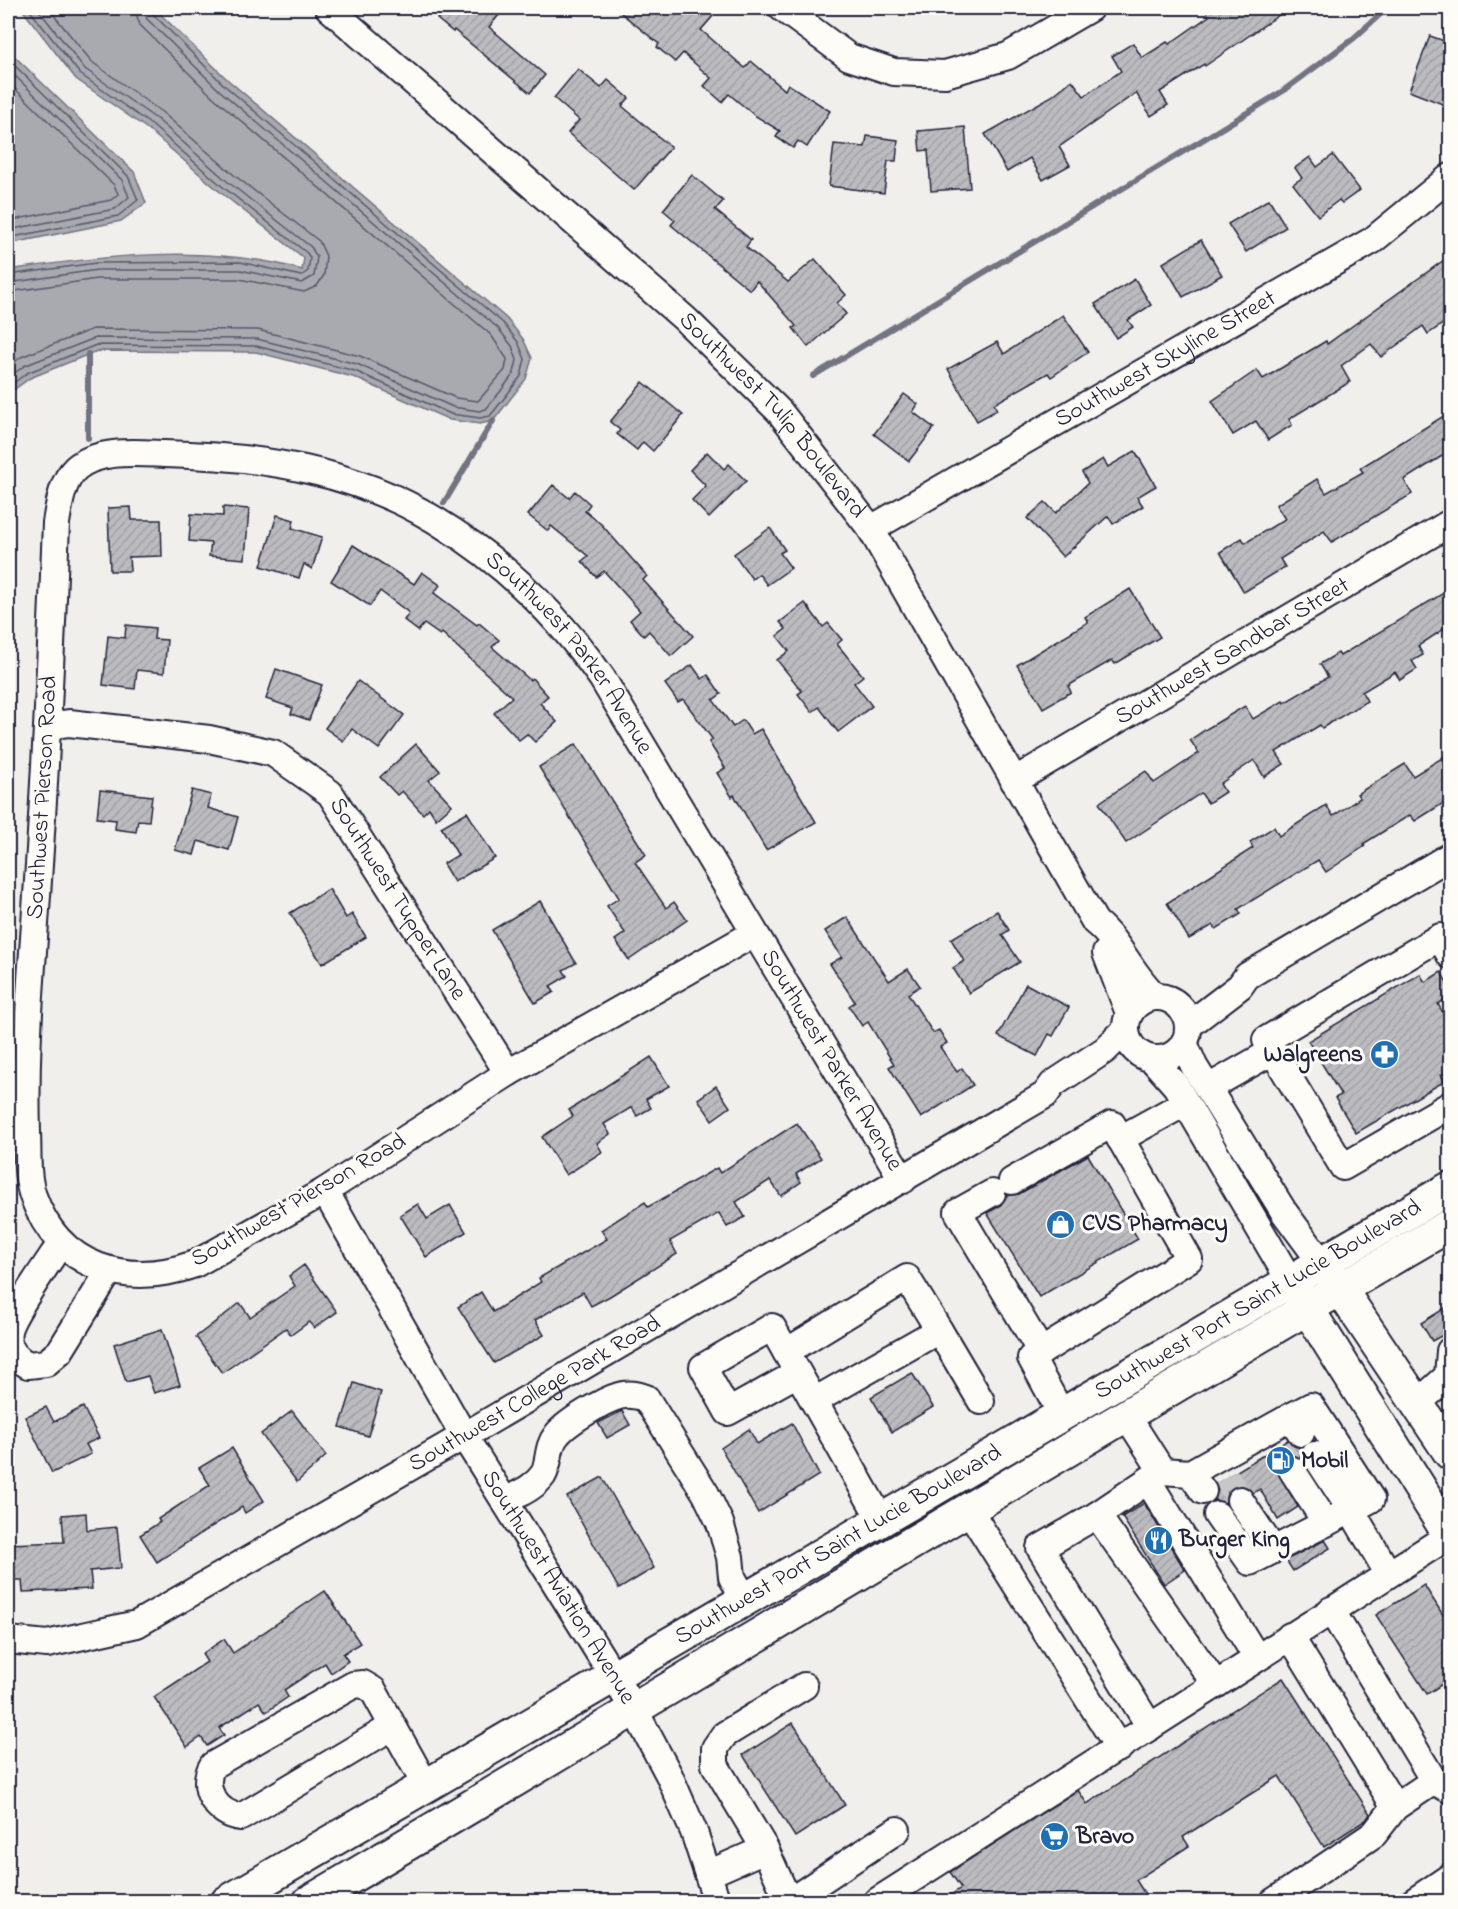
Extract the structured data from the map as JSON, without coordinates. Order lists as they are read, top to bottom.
{
  "streets": {
    "main road": ["Southwest Port Saint Lucie Boulevard"],
    "street": [
      "Southwest Skyline Street",
      "Southwest Tulip Boulevard",
      "Southwest Sandbar Street",
      "Southwest Parker Avenue",
      "Southwest Pierson Road",
      "Southwest Tupper Lane",
      "Southwest College Park Road",
      "Southwest Aviation Avenue"
    ]
  },
  "crossings": [
    ["Southwest Skyline Street", "Southwest Tulip Boulevard"],
    ["Southwest Tulip Boulevard", "Southwest Sandbar Street"],
    ["Southwest Tulip Boulevard", "Southwest College Park Road"],
    ["Southwest Parker Avenue", "Southwest Pierson Road"],
    ["Southwest Parker Avenue", "Southwest College Park Road"],
    ["Southwest Pierson Road", "Southwest Tupper Lane"],
    ["Southwest Pierson Road", "Southwest Aviation Avenue"],
    ["Southwest Port Saint Lucie Boulevard", "Southwest Aviation Avenue"],
    ["Southwest College Park Road", "Southwest Aviation Avenue"]
  ],
  "places": {
    "pharmacy": ["Walgreens"],
    "shop": ["CVS Pharmacy"],
    "fuel station": ["Mobil"],
    "restaurant": ["Burger King"],
    "supermarket": ["Bravo"]
  }
}
